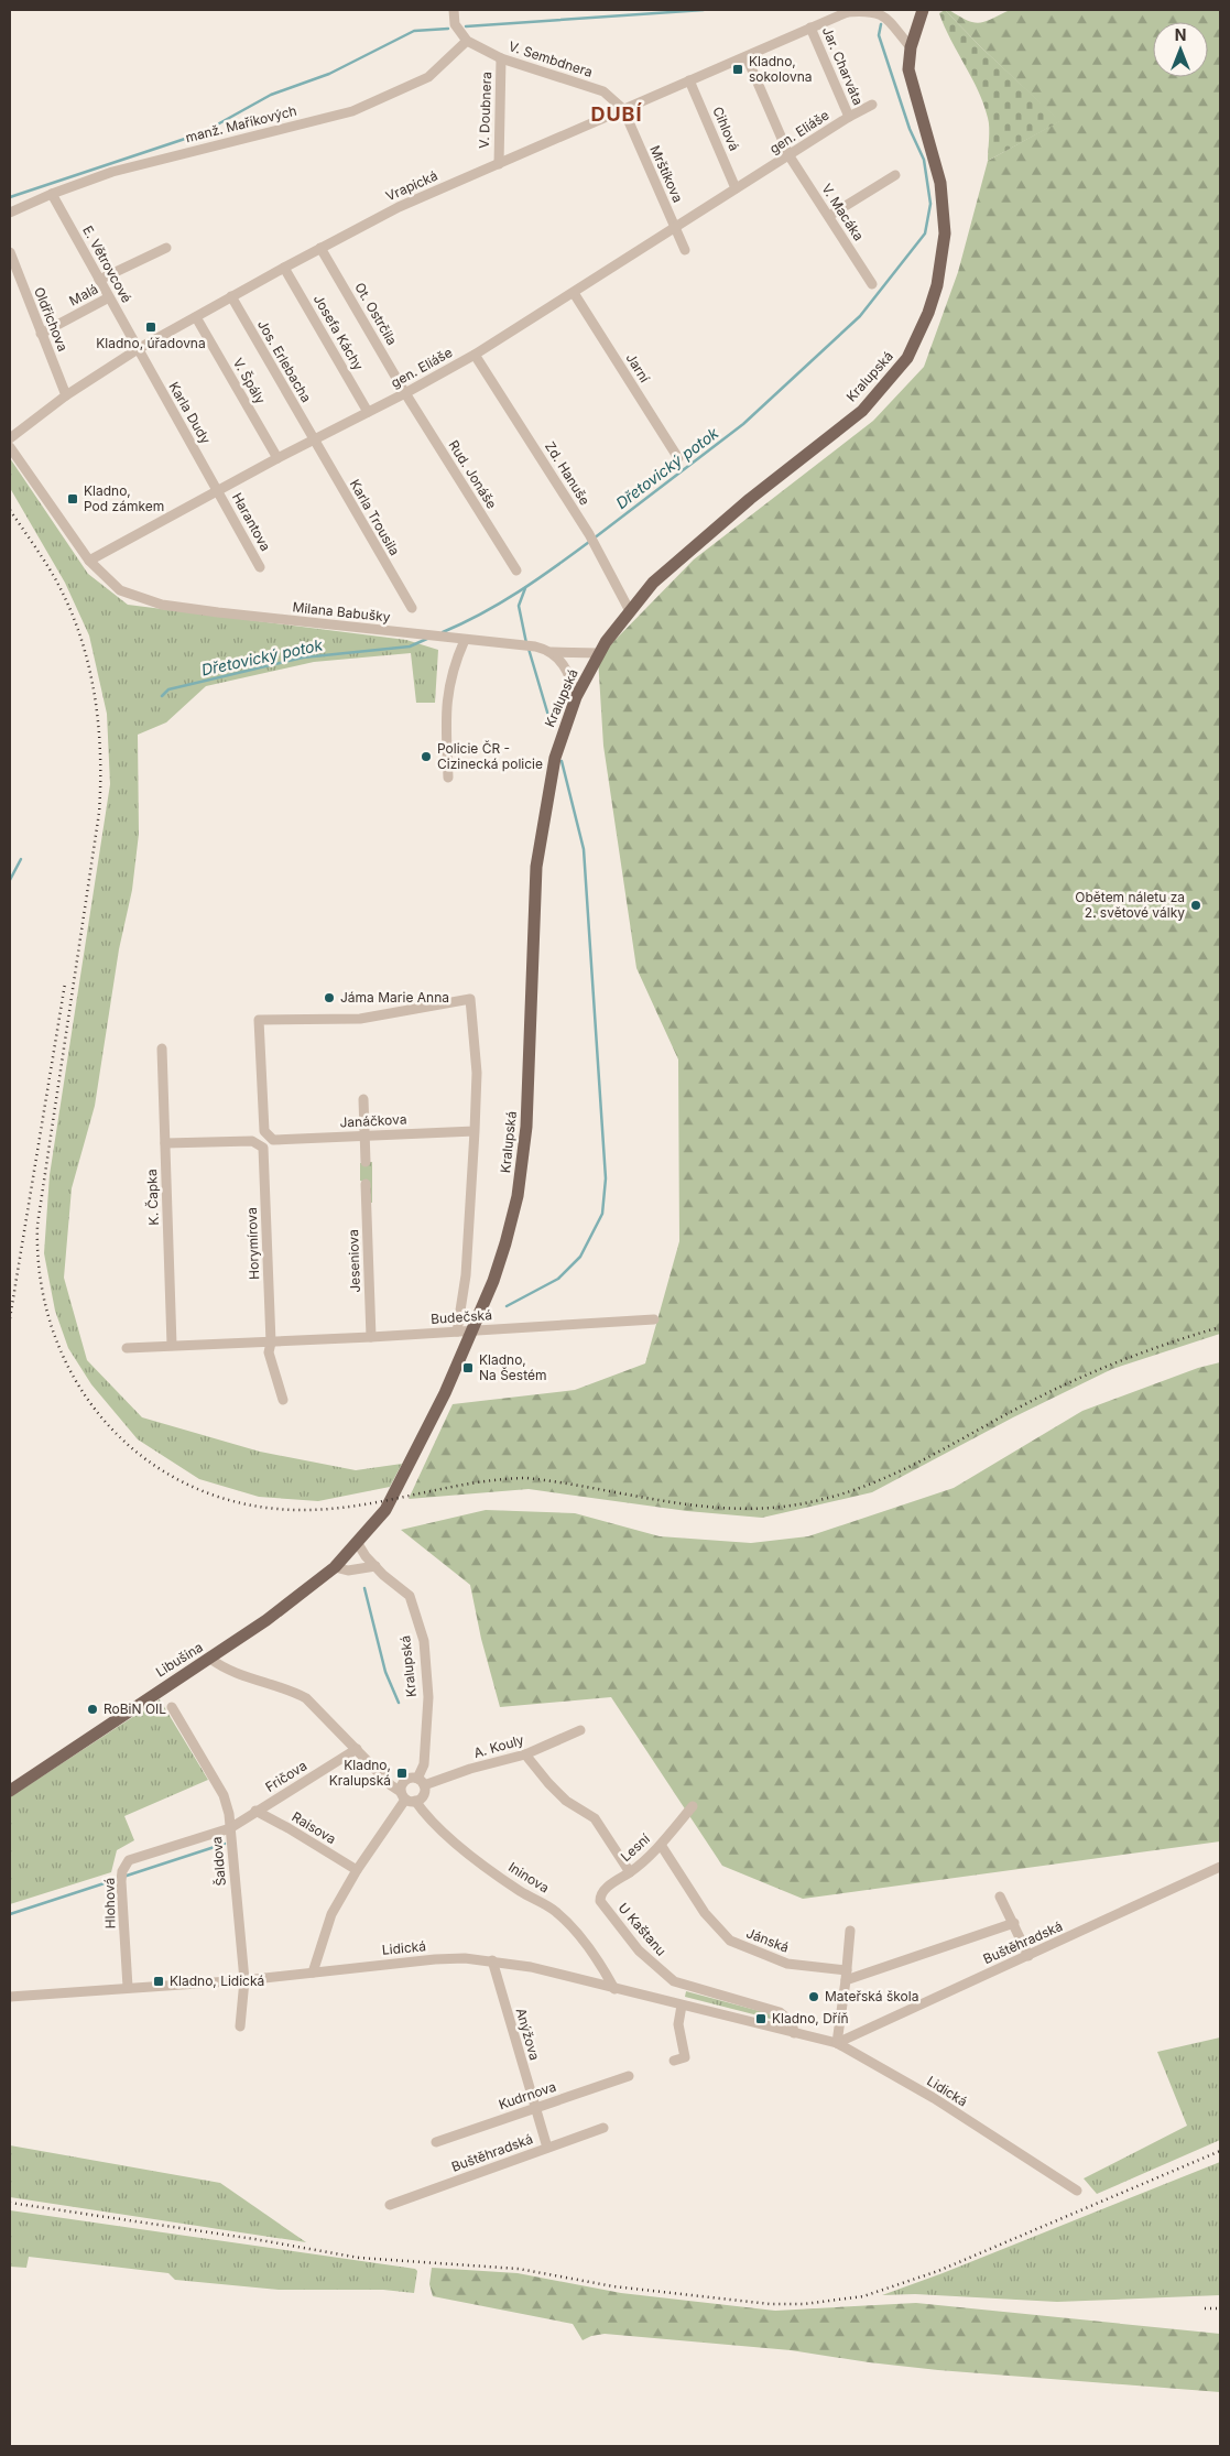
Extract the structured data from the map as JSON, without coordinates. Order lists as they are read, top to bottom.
{
  "streets": {
    "main road": ["Kralupská", "Libušina"],
    "street": [
      "V. Sembdnera",
      "Jar. Charváta",
      "V. Doubnera",
      "manž. Maříkových",
      "Cihlová",
      "gen. Eliáše",
      "Mrštíkova",
      "Vrapická",
      "V. Macáka",
      "E. Větrovcové",
      "Malá",
      "Ot. Ostrčila",
      "Oldřichova",
      "Josefa Káchy",
      "Jos. Erlebacha",
      "Jarní",
      "V. Špály",
      "Karla Dudy",
      "Zd. Hanuše",
      "Rud. Jonáše",
      "Karla Trousila",
      "Harantova",
      "Milana Babušky",
      "Janáčkova",
      "K. Čapka",
      "Horymírova",
      "Jeseniova",
      "Budečská",
      "A. Kouly",
      "Fričova",
      "Raisova",
      "Lesní",
      "Šaldova",
      "Ininova",
      "Hlohová",
      "U Kaštanu",
      "Jánská",
      "Buštěhradská",
      "Lidická",
      "Anýžova",
      "Kudrnova"
    ]
  },
  "crossings": [
    ["V. Sembdnera", "V. Doubnera"],
    ["V. Sembdnera", "manž. Maříkových"],
    ["V. Sembdnera", "Mrštíkova"],
    ["V. Sembdnera", "Vrapická"],
    ["Jar. Charváta", "gen. Eliáše"],
    ["Jar. Charváta", "Vrapická"],
    ["V. Doubnera", "Vrapická"],
    ["manž. Maříkových", "E. Větrovcové"],
    ["Cihlová", "gen. Eliáše"],
    ["Cihlová", "Vrapická"],
    ["gen. Eliáše", "Mrštíkova"],
    ["gen. Eliáše", "V. Macáka"],
    ["gen. Eliáše", "Ot. Ostrčila"],
    ["gen. Eliáše", "Josefa Káchy"],
    ["gen. Eliáše", "Jos. Erlebacha"],
    ["gen. Eliáše", "Jarní"],
    ["gen. Eliáše", "V. Špály"],
    ["gen. Eliáše", "Karla Dudy"],
    ["gen. Eliáše", "Zd. Hanuše"],
    ["gen. Eliáše", "Rud. Jonáše"],
    ["gen. Eliáše", "Karla Trousila"],
    ["gen. Eliáše", "Harantova"],
    ["gen. Eliáše", "Milana Babušky"],
    ["Mrštíkova", "Vrapická"],
    ["Vrapická", "V. Macáka"],
    ["Vrapická", "E. Větrovcové"],
    ["Vrapická", "Ot. Ostrčila"],
    ["Vrapická", "Oldřichova"],
    ["Vrapická", "Josefa Káchy"],
    ["Vrapická", "Jos. Erlebacha"],
    ["Vrapická", "Kralupská"],
    ["Vrapická", "V. Špály"],
    ["Vrapická", "Karla Dudy"],
    ["E. Větrovcové", "Malá"],
    ["E. Větrovcové", "Karla Dudy"],
    ["Malá", "Oldřichova"],
    ["Ot. Ostrčila", "Rud. Jonáše"],
    ["Jos. Erlebacha", "Karla Trousila"],
    ["Kralupská", "Zd. Hanuše"],
    ["Kralupská", "Milana Babušky"],
    ["Kralupská", "Budečská"],
    ["Kralupská", "Libušina"],
    ["Kralupská", "A. Kouly"],
    ["Karla Dudy", "Harantova"],
    ["K. Čapka", "Horymírova"],
    ["K. Čapka", "Budečská"],
    ["Horymírova", "Budečská"],
    ["Jeseniova", "Budečská"],
    ["Libušina", "Ininova"],
    ["Fričova", "Raisova"],
    ["Fričova", "Šaldova"],
    ["Fričova", "Ininova"],
    ["Fričova", "Hlohová"],
    ["Lesní", "U Kaštanu"],
    ["Lesní", "Jánská"],
    ["Šaldova", "Hlohová"],
    ["Šaldova", "Lidická"],
    ["Ininova", "Lidická"],
    ["Hlohová", "Lidická"],
    ["U Kaštanu", "Lidická"],
    ["Buštěhradská", "Lidická"],
    ["Buštěhradská", "Anýžova"],
    ["Lidická", "Anýžova"],
    ["Anýžova", "Kudrnova"]
  ],
  "districts": ["DUBÍ"],
  "water": ["Dřetovický potok"],
  "places": {
    "transit": [
      "Kladno, sokolovna",
      "Kladno, úřadovna",
      "Kladno, Pod zámkem",
      "Kladno, Na Šestém",
      "Kladno, Kralupská",
      "Kladno, Lidická",
      "Kladno, Dříň"
    ],
    "other": [
      "Policie ČR - Cizinecká policie",
      "Obětem náletu za 2. světové války",
      "Jáma Marie Anna",
      "RoBiN OIL",
      "Mateřská škola"
    ]
  },
  "north": "top"
}
